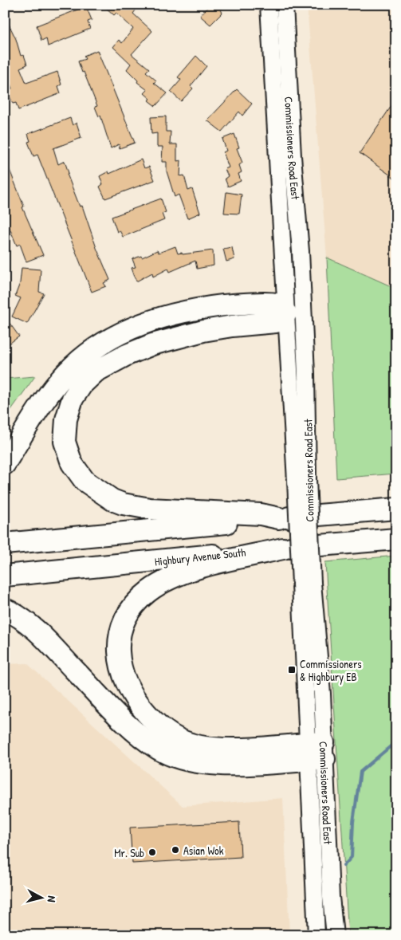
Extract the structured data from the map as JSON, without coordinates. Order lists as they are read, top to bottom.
{
  "streets": {
    "highway": ["Highbury Avenue South"],
    "main road": ["Commissioners Road East"]
  },
  "places": {
    "transit": ["Commissioners & Highbury EB"],
    "other": ["Asian Wok", "Mr. Sub"]
  },
  "north": "right"
}
